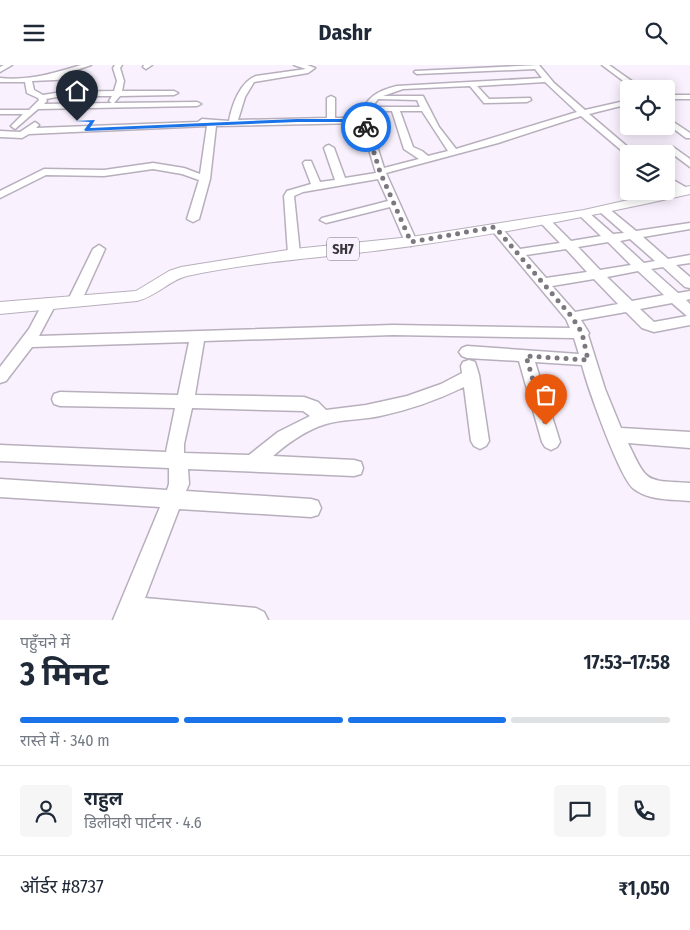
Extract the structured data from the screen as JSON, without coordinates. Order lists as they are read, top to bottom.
{
  "streets": {
    "main road": ["SH7"]
  },
  "page": {
    "header": "Dashr",
    "heading": ["3 मिनट", "पहुँचने में", "17:53–17:58"],
    "panel": [
      "राहुल",
      "डिलीवरी पार्टनर · 4.6",
      "ऑर्डर #8737",
      "₹1,050"
    ],
    "bar": "रास्ते में · 340 m"
  }
}
